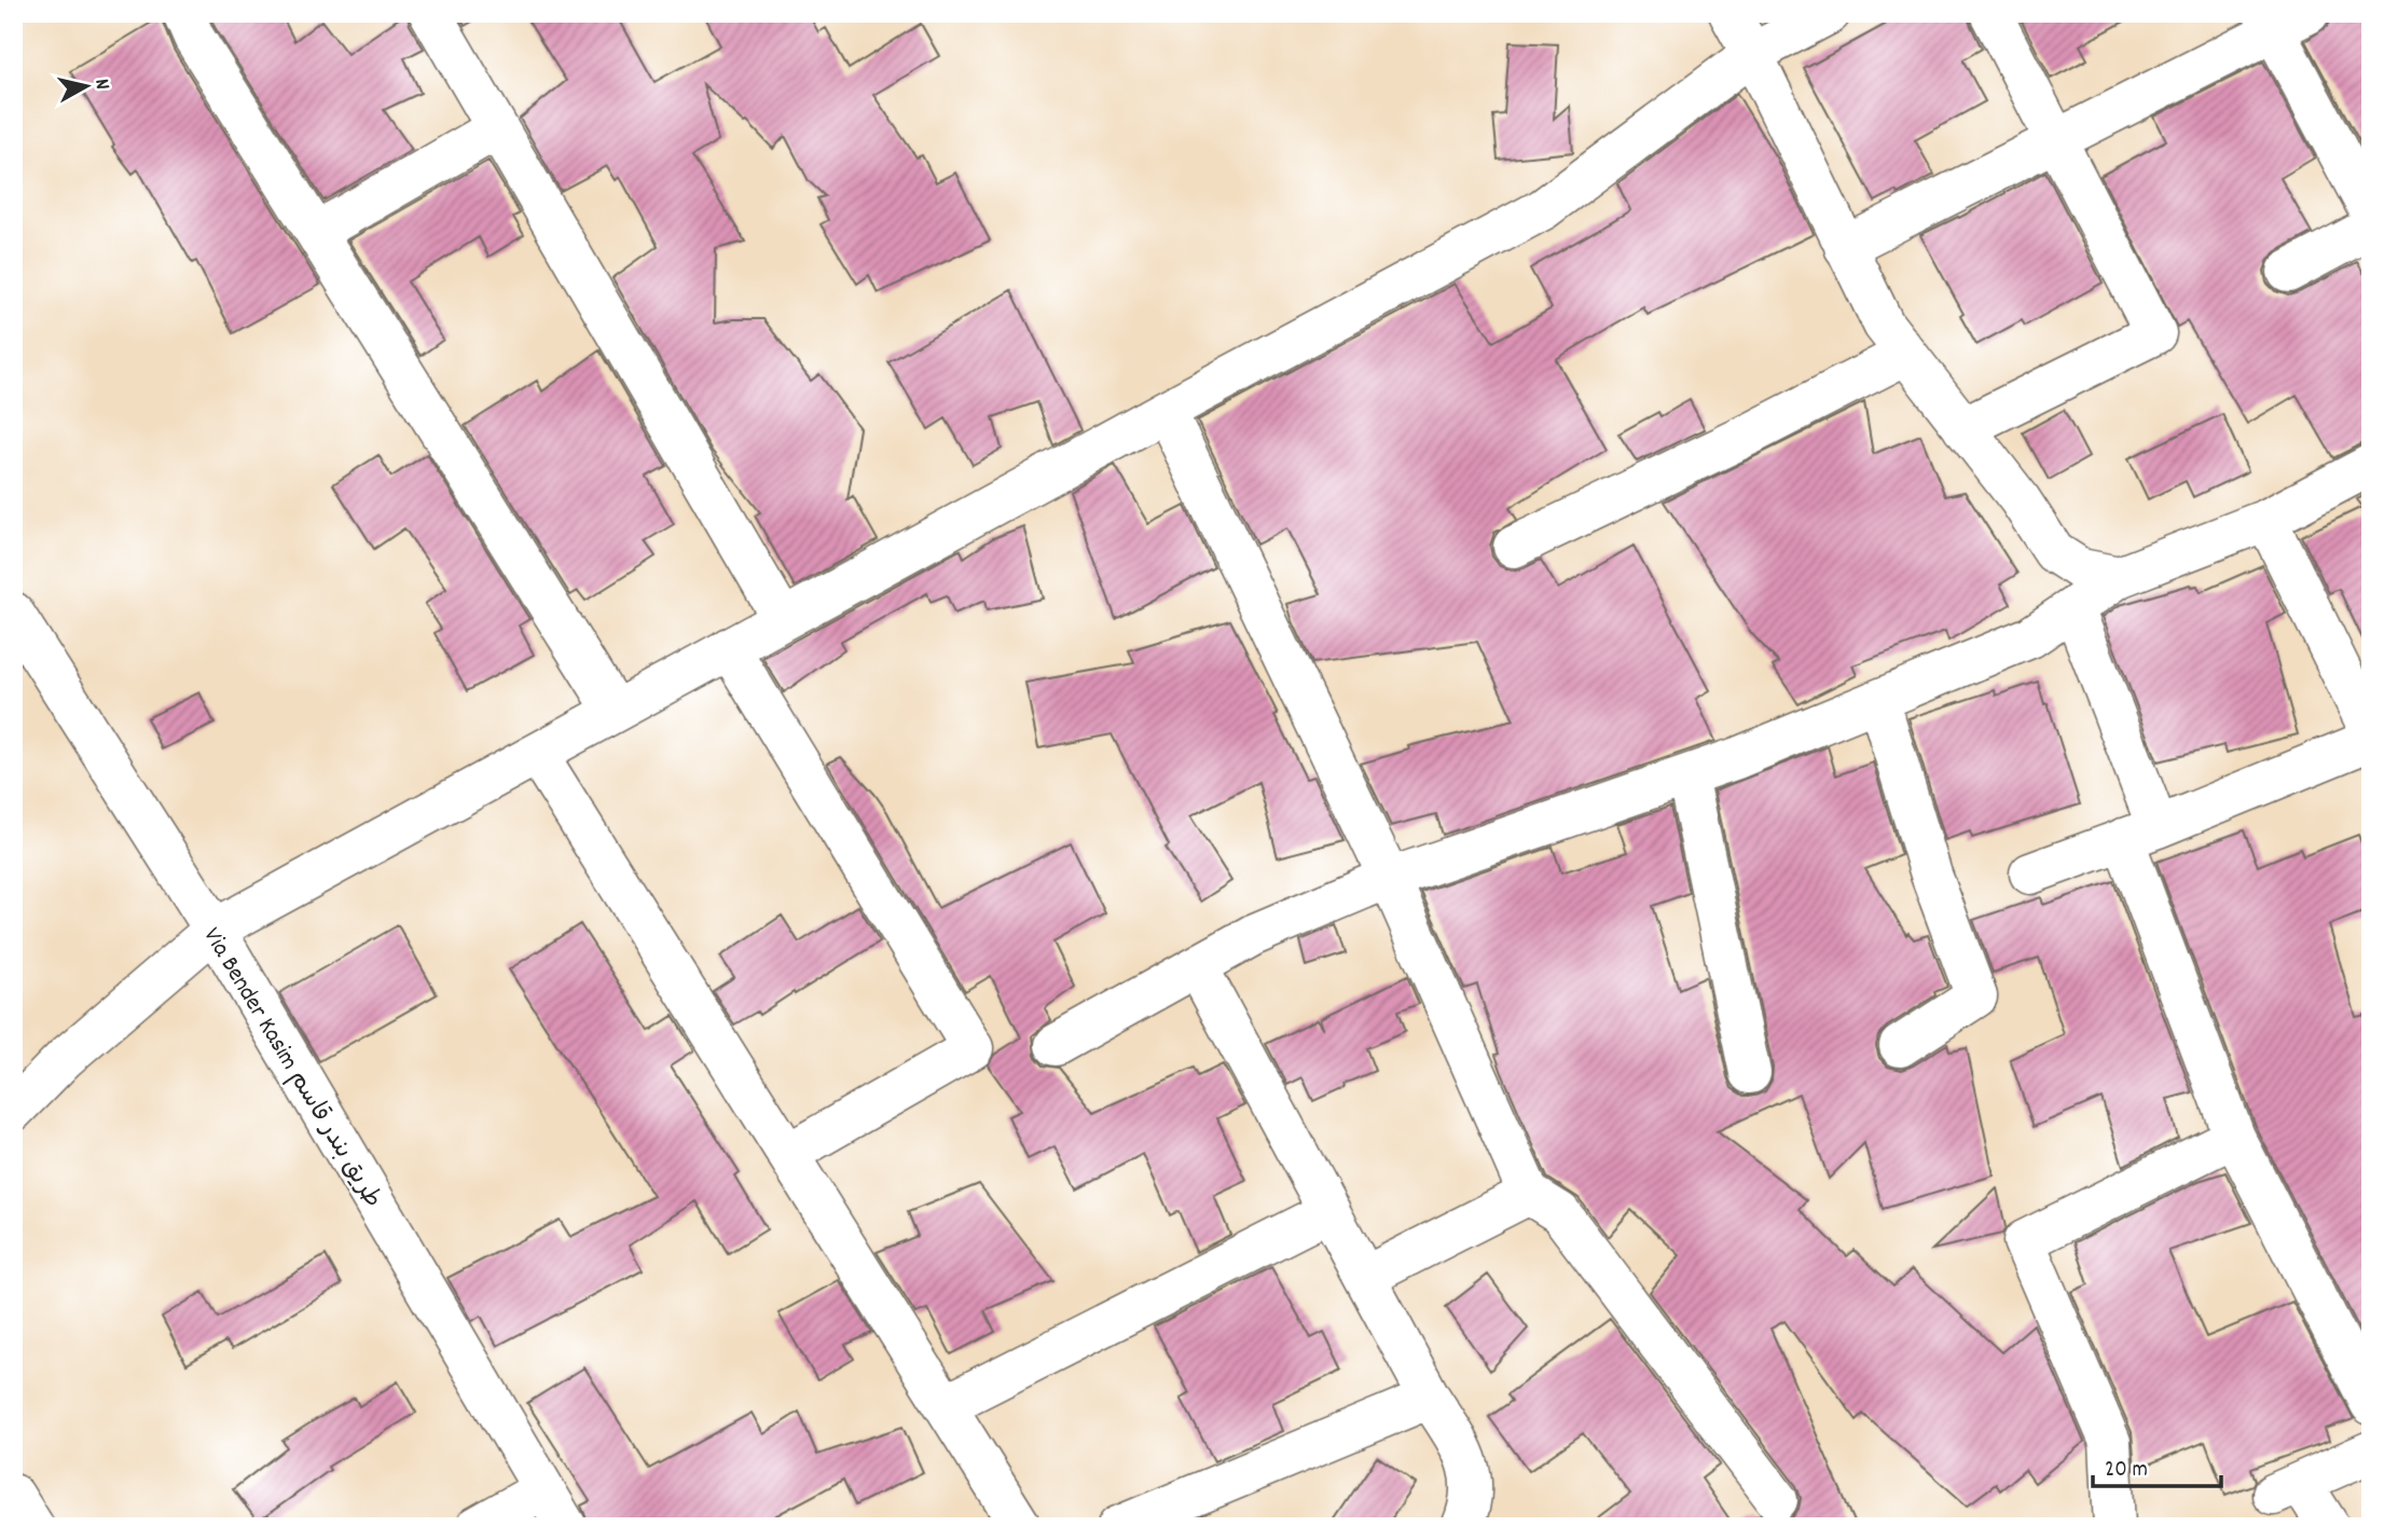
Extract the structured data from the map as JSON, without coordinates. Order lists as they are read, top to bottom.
{
  "streets": {
    "street": ["Via Bender Kasim طريق بندر قاسم"]
  },
  "scale_bar": "20 m",
  "north": "right"
}
